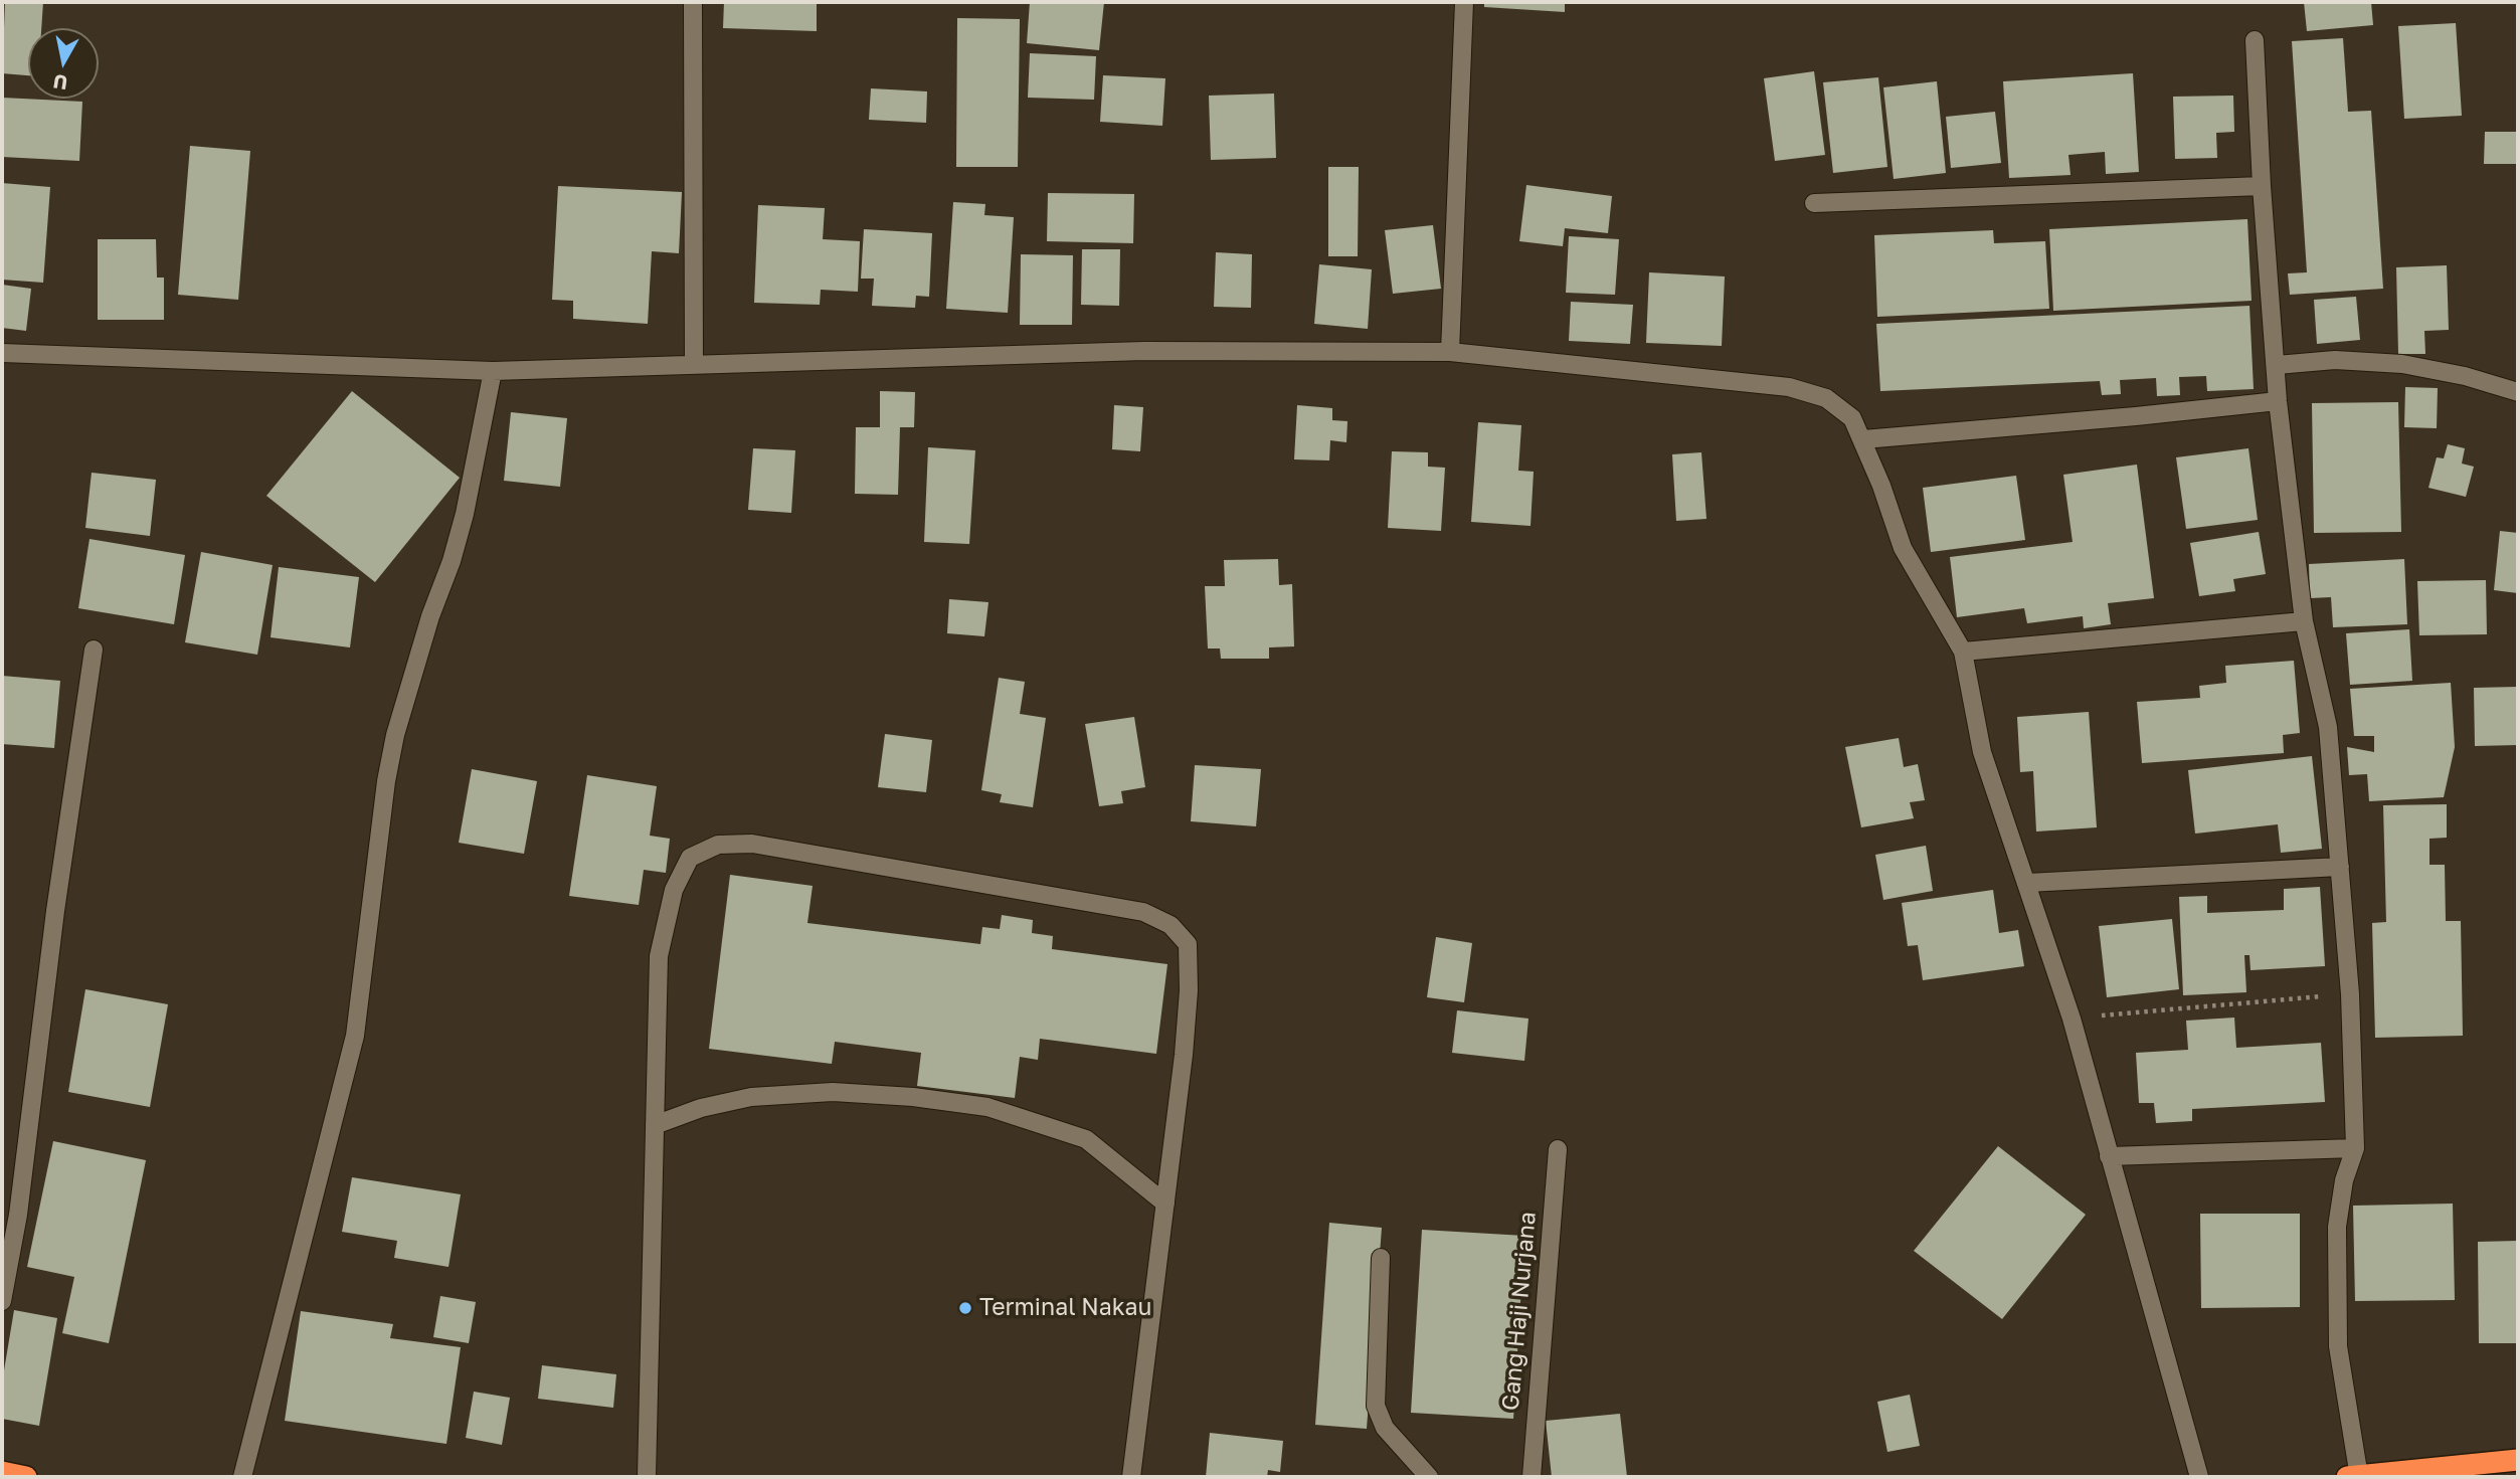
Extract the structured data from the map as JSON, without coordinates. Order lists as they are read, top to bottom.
{
  "streets": {
    "street": ["Gang Haji Nurjana"]
  },
  "places": ["Terminal Nakau"],
  "north": "bottom"
}
